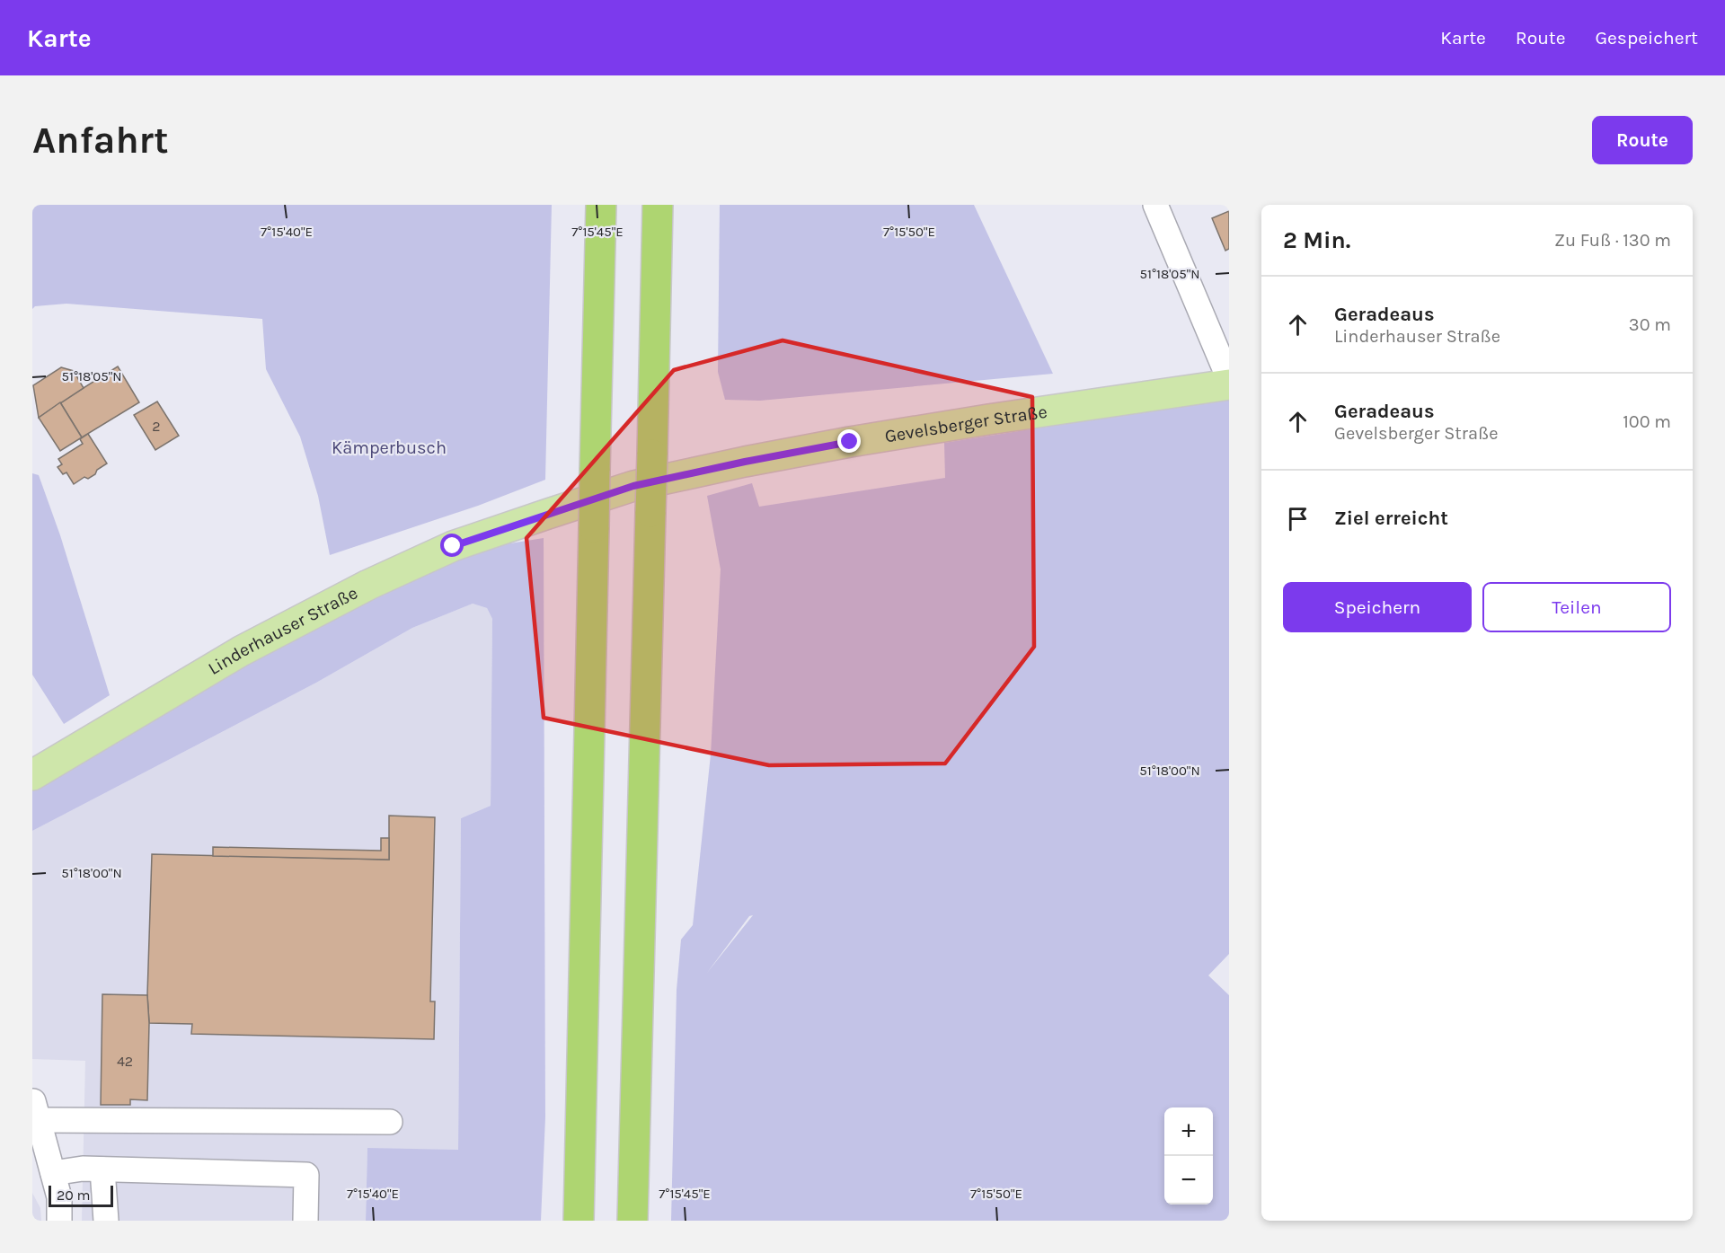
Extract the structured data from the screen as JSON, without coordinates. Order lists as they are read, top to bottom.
{
  "streets": {
    "main road": ["Gevelsberger Straße", "Linderhauser Straße"]
  },
  "crossings": [
    ["Gevelsberger Straße", "Linderhauser Straße"]
  ],
  "parks": ["Kämperbusch"],
  "house_numbers": ["2", "42"],
  "scale_bar": "20 m",
  "page": {
    "header": "Karte",
    "nav": ["Karte", "Route", "Gespeichert"],
    "buttons": [
      "Route",
      ["Speichern", "Teilen"]
    ],
    "title": "Anfahrt",
    "heading": ["2 Min.", "Zu Fuß · 130 m"],
    "list": [
      ["Geradeaus", "Linderhauser Straße", "30 m"],
      ["Geradeaus", "Gevelsberger Straße", "100 m"],
      "Ziel erreicht"
    ],
    "map_buttons": ["+", "−"],
    "scale": "20 m"
  },
  "coordinates": [
    "7°15'40\"E",
    "7°15'45\"E",
    "7°15'50\"E",
    "51°18'05\"N",
    "51°18'00\"N"
  ]
}
